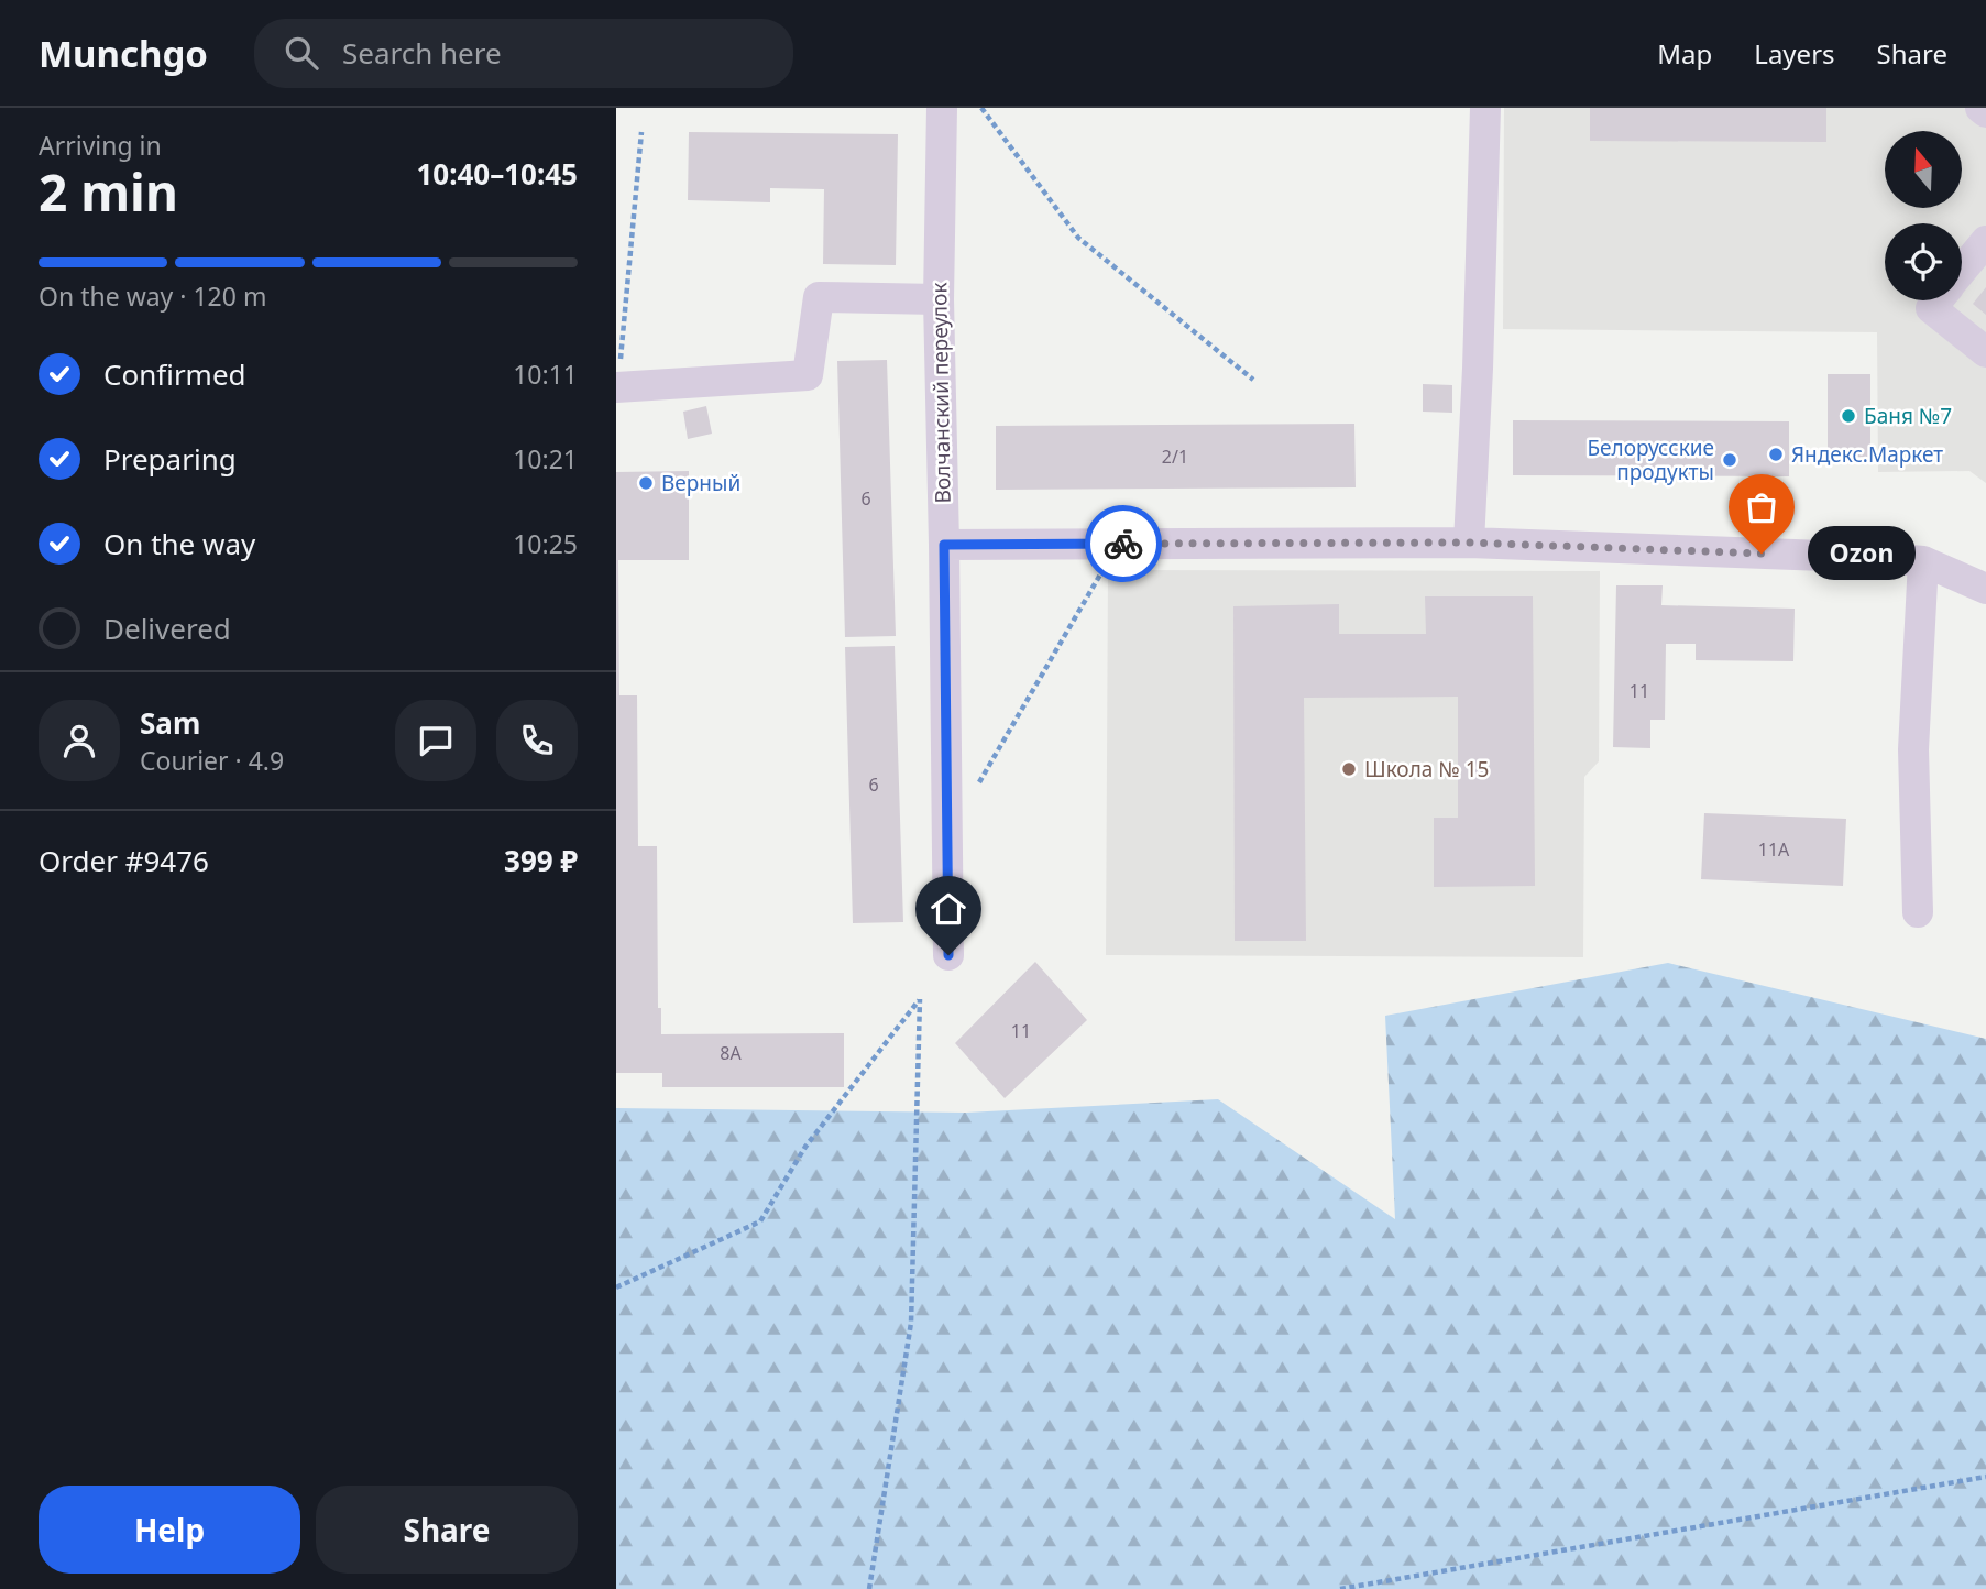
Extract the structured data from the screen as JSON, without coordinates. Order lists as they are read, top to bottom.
{
  "streets": {
    "street": ["Волчанский переулок"]
  },
  "places": [
    "Баня №7",
    "Яндекс.Маркет",
    "Белорусские продукты",
    "Верный",
    "Ozon",
    "Школа № 15"
  ],
  "house_numbers": [
    "2/1",
    "6",
    "11",
    "6",
    "11А",
    "11",
    "8А"
  ],
  "north": "top",
  "page": {
    "header": "Munchgo",
    "search": "Search here",
    "nav": ["Map", "Layers", "Share"],
    "heading": ["2 min", "Arriving in", "10:40–10:45"],
    "panel": [
      "Sam",
      "Courier · 4.9",
      "Order #9476",
      "399 ₽"
    ],
    "bar": "On the way · 120 m",
    "list": [
      ["Confirmed", "10:11"],
      ["Preparing", "10:21"],
      ["On the way", "10:25"],
      "Delivered"
    ],
    "bubble": "Ozon",
    "buttons": ["Help", "Share"]
  }
}
